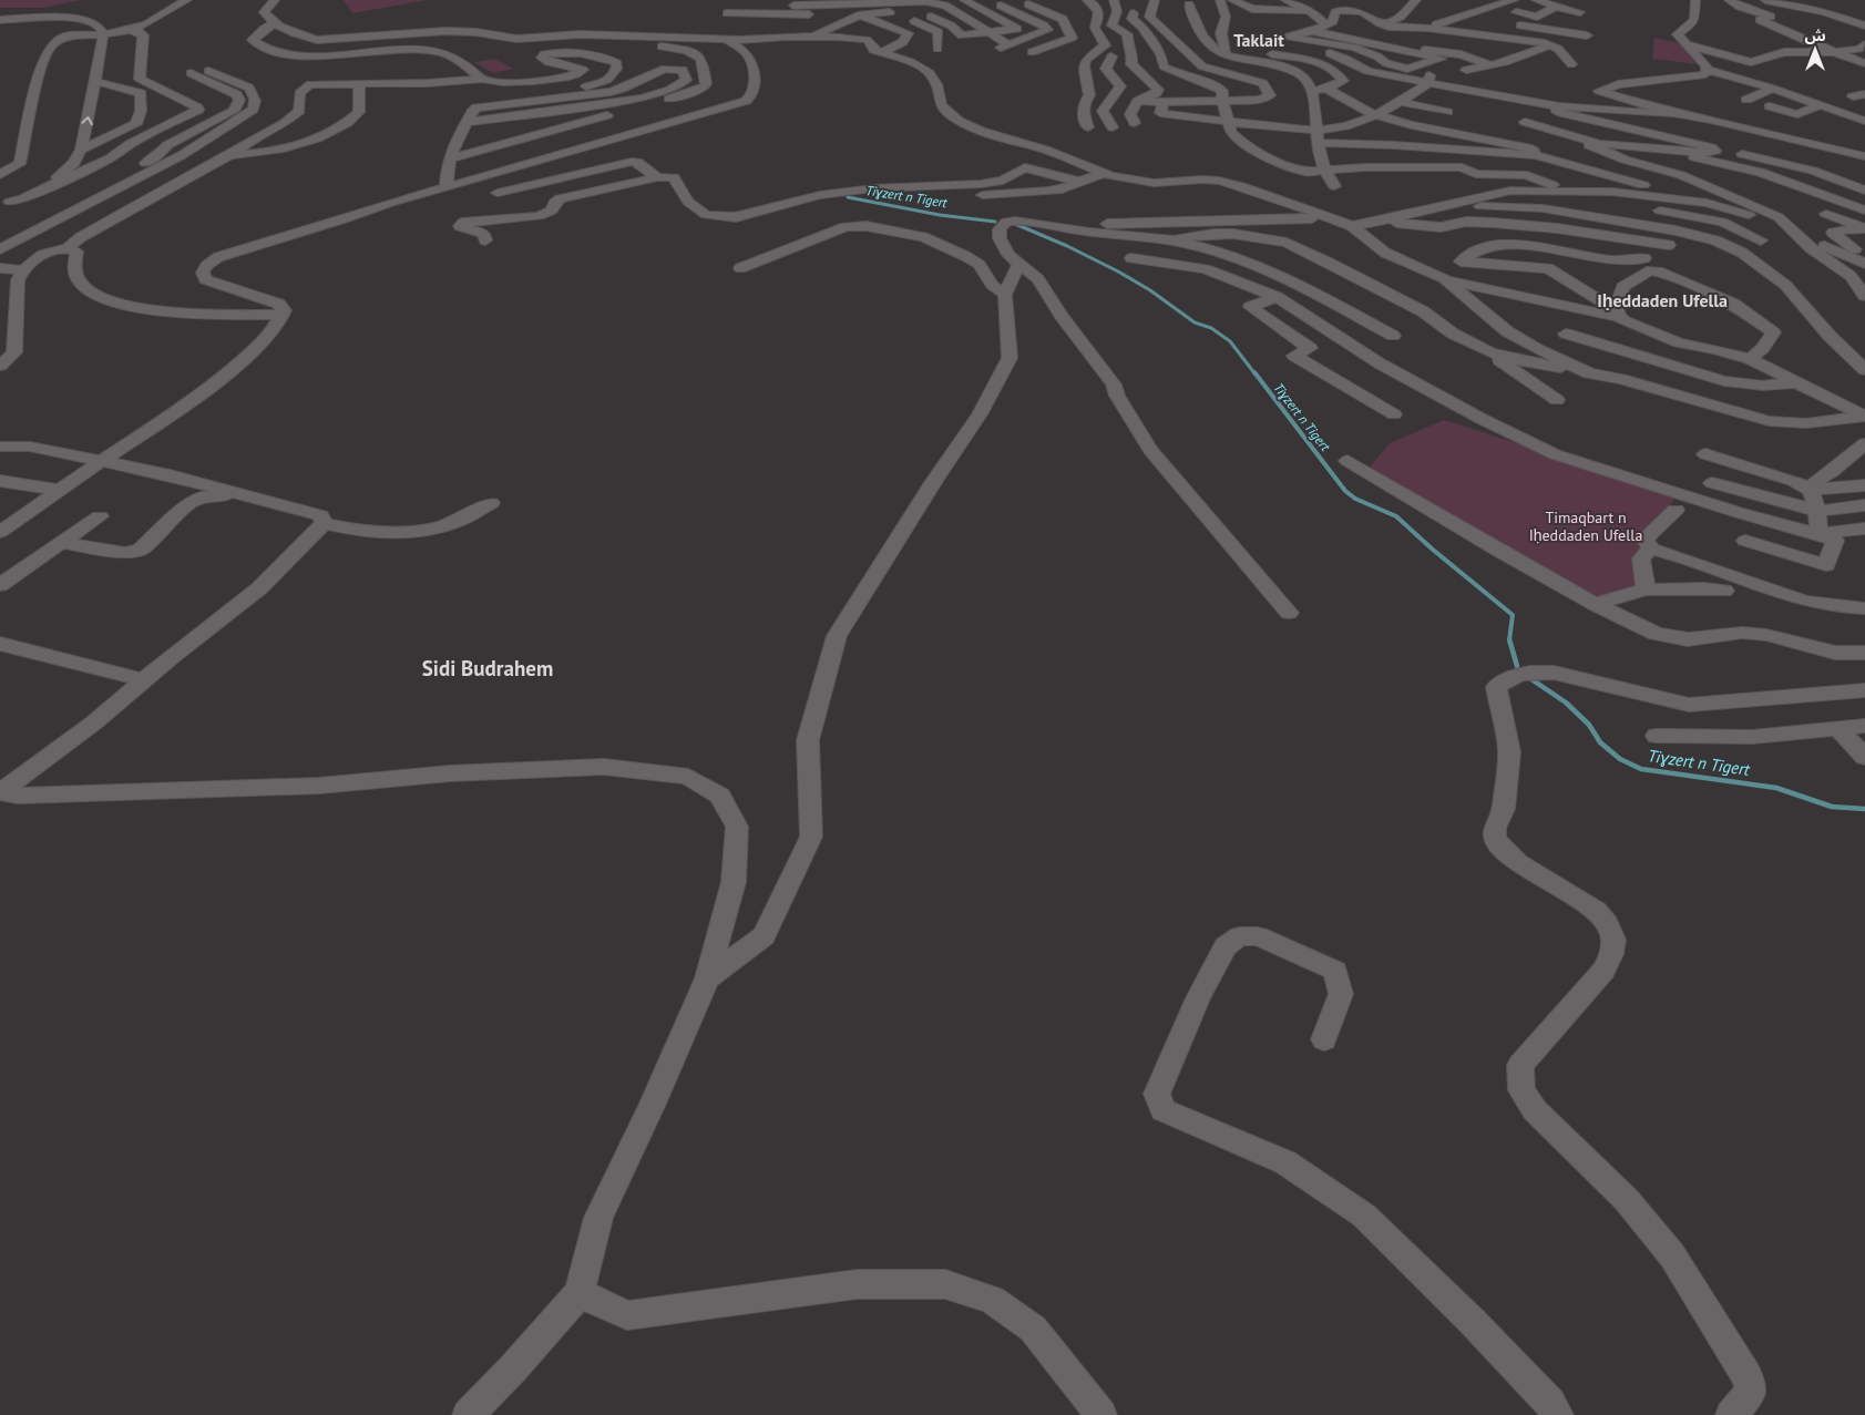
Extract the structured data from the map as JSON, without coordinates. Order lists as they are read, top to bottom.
{
  "districts": ["Taklait", "Iḥeddaden Ufella", "Sidi Budrahem"],
  "water": ["Tiɣzert n Tigert"],
  "parks": ["Timaqbart n Iḥeddaden Ufella"],
  "north": "top"
}
